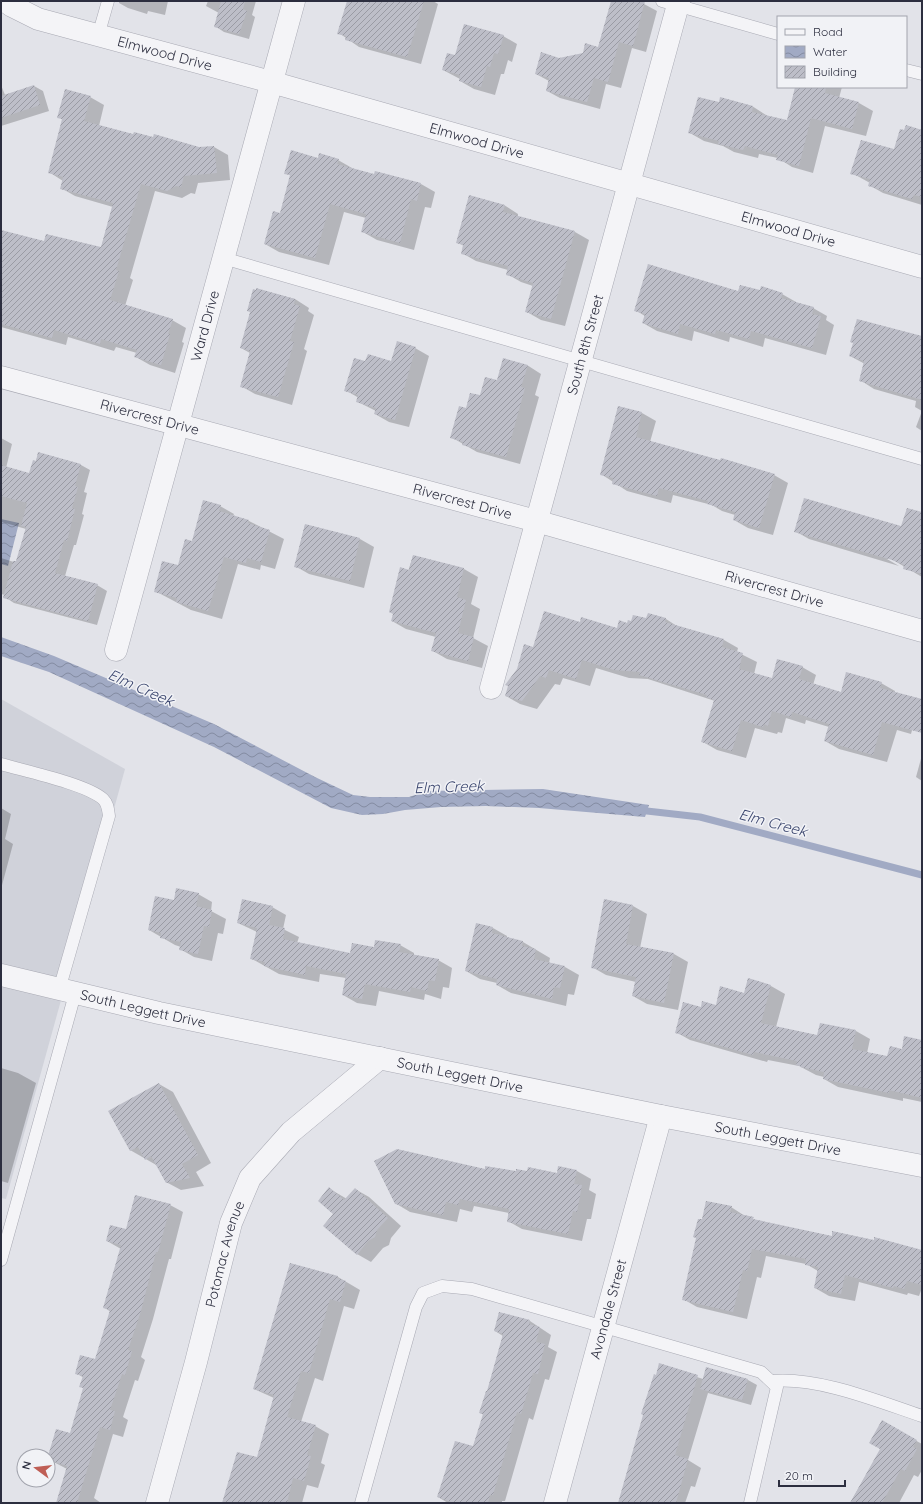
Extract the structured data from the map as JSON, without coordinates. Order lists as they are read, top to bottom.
{
  "streets": {
    "street": [
      "Elmwood Drive",
      "Ward Drive",
      "South 8th Street",
      "Rivercrest Drive",
      "South Leggett Drive",
      "Potomac Avenue",
      "Avondale Street"
    ]
  },
  "crossings": [
    ["Elmwood Drive", "Ward Drive"],
    ["Elmwood Drive", "South 8th Street"],
    ["Ward Drive", "Rivercrest Drive"],
    ["South 8th Street", "Rivercrest Drive"],
    ["South Leggett Drive", "Potomac Avenue"],
    ["South Leggett Drive", "Avondale Street"]
  ],
  "water": ["Elm Creek"],
  "legend": ["Road", "Water", "Building"],
  "scale_bar": "20 m",
  "north": "left"
}
